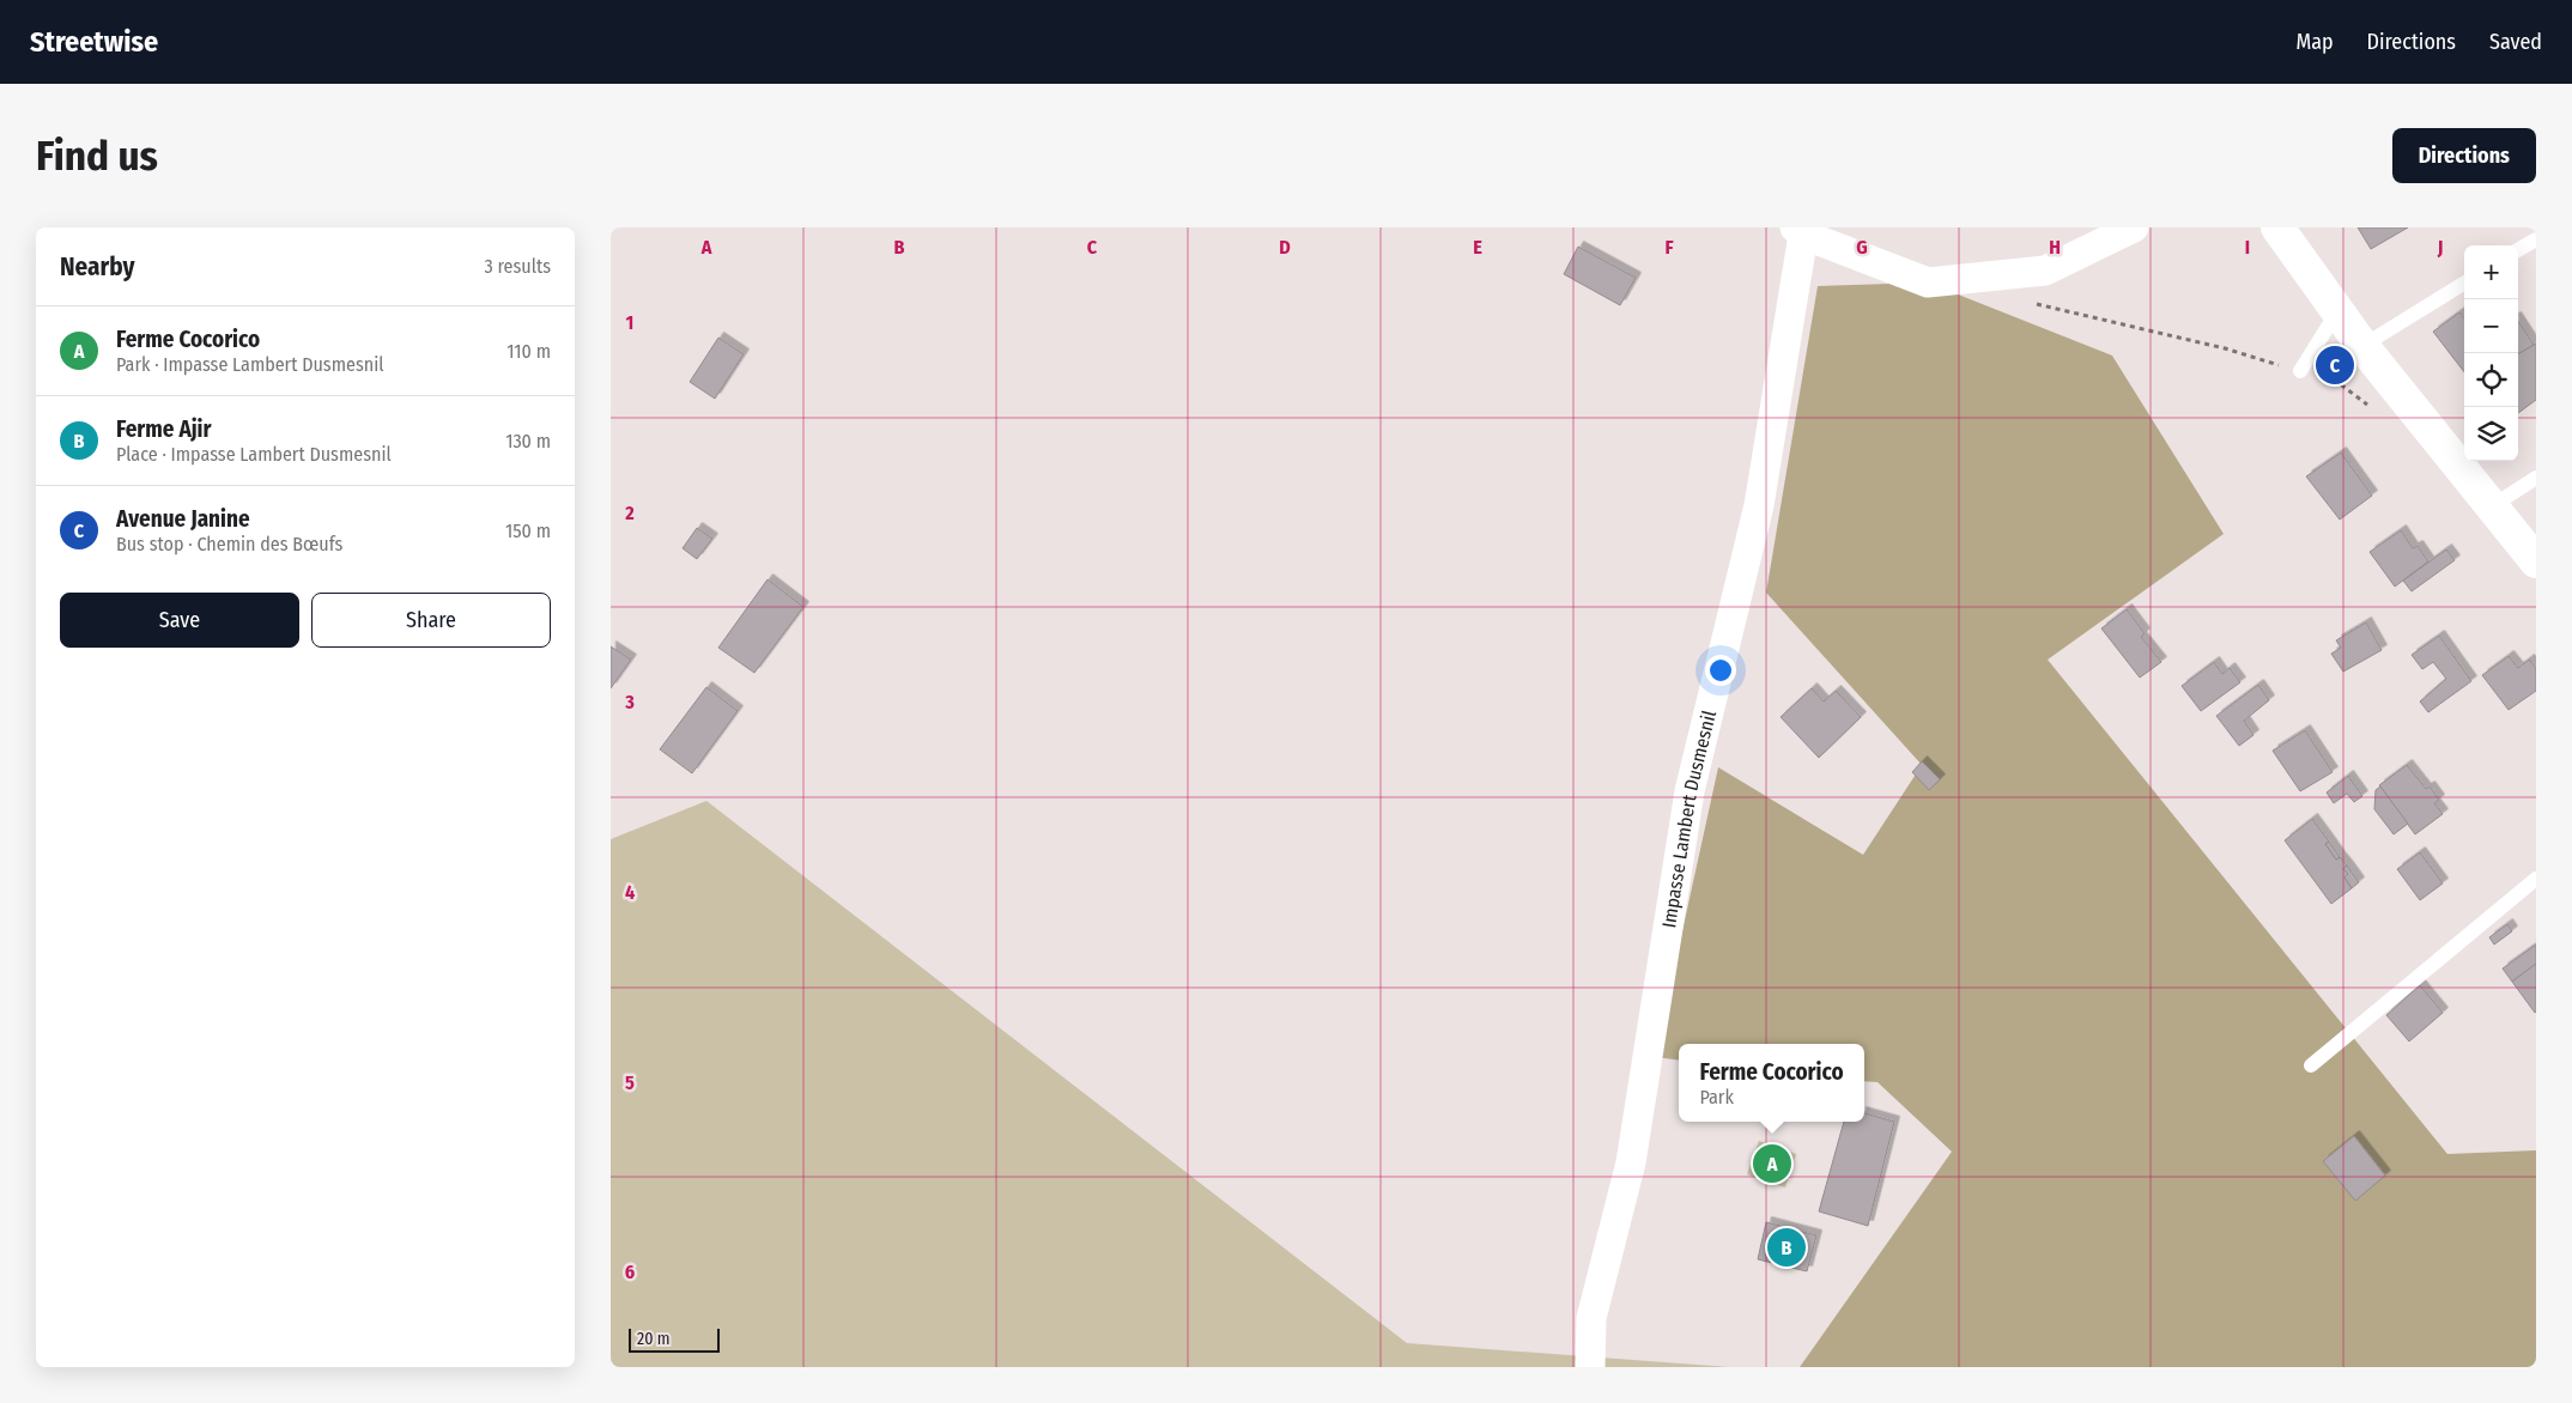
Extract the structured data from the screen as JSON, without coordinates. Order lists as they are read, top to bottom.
{
  "streets": {
    "street": ["Impasse Lambert Dusmesnil"]
  },
  "scale_bar": "20 m",
  "page": {
    "header": "Streetwise",
    "nav": ["Map", "Directions", "Saved"],
    "buttons": [
      "Directions",
      ["Save", "Share"]
    ],
    "title": "Find us",
    "heading": ["Nearby", "3 results"],
    "map_buttons": ["+", "−"],
    "list": [
      {
        "mark": "A",
        "name": "Ferme Cocorico",
        "note": "Park · Impasse Lambert Dusmesnil",
        "value": "110 m"
      },
      {
        "mark": "B",
        "name": "Ferme Ajir",
        "note": "Place · Impasse Lambert Dusmesnil",
        "value": "130 m"
      },
      {
        "mark": "C",
        "name": "Avenue Janine",
        "note": "Bus stop · Chemin des Bœufs",
        "value": "150 m"
      }
    ],
    "pins": ["C", "A", "B"],
    "popup": ["Ferme Cocorico", "Park"],
    "scale": "20 m"
  },
  "grid": {
    "columns": [
      "A",
      "B",
      "C",
      "D",
      "E",
      "F",
      "G",
      "H",
      "I",
      "J"
    ],
    "rows": [
      "1",
      "2",
      "3",
      "4",
      "5",
      "6"
    ]
  }
}
